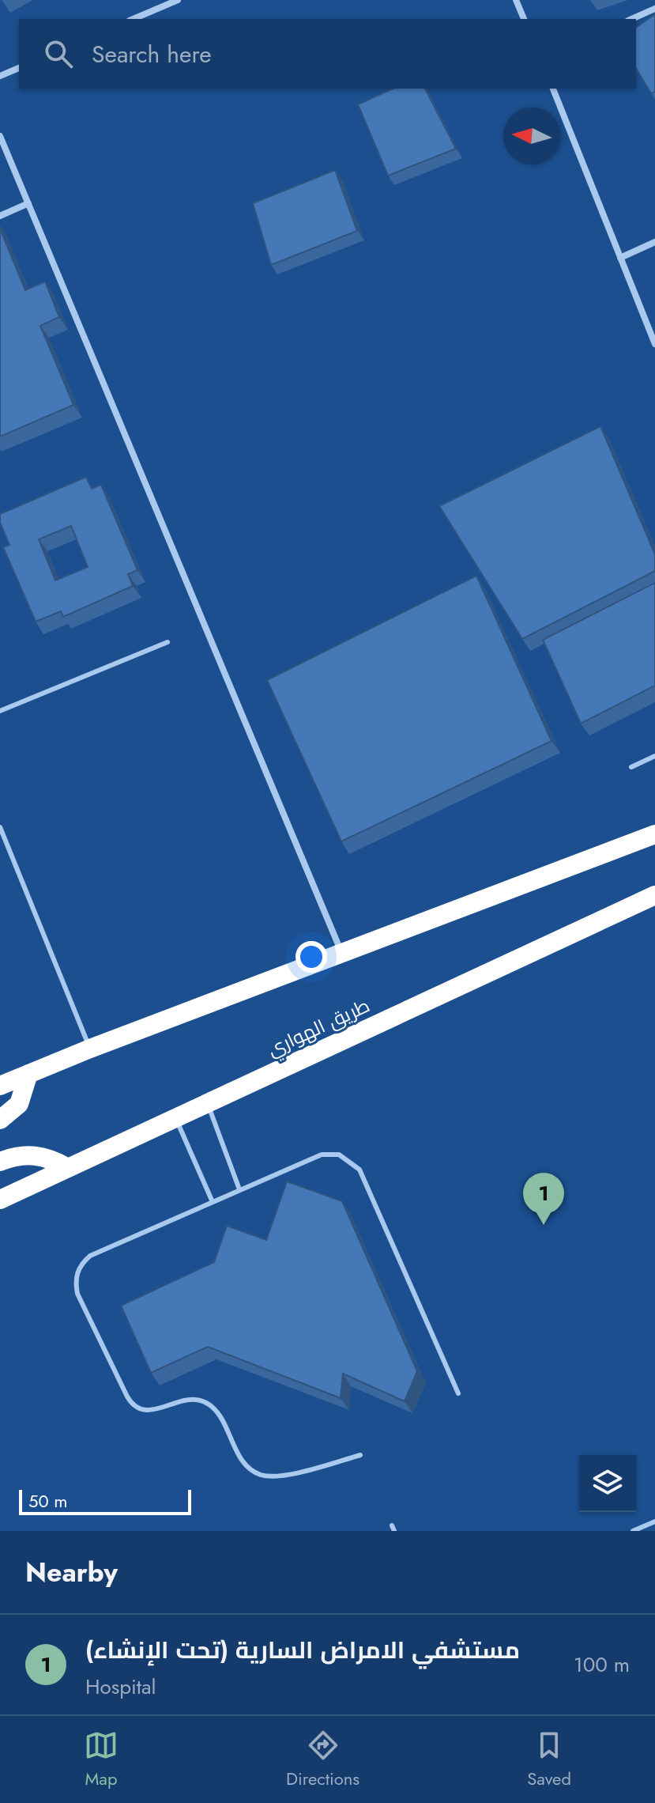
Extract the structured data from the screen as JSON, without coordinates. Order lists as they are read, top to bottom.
{
  "streets": {
    "highway": ["طريق الهواري"]
  },
  "scale_bar": "50 m",
  "north": "left",
  "page": {
    "search": "Search here",
    "pins": "1",
    "scale": "50 m",
    "heading": "Nearby",
    "list": [
      {
        "mark": "1",
        "name": "مستشفي الامراض السارية (تحت الإنشاء)",
        "note": "Hospital",
        "value": "100 m"
      }
    ],
    "nav": ["Map", "Directions", "Saved"]
  }
}
